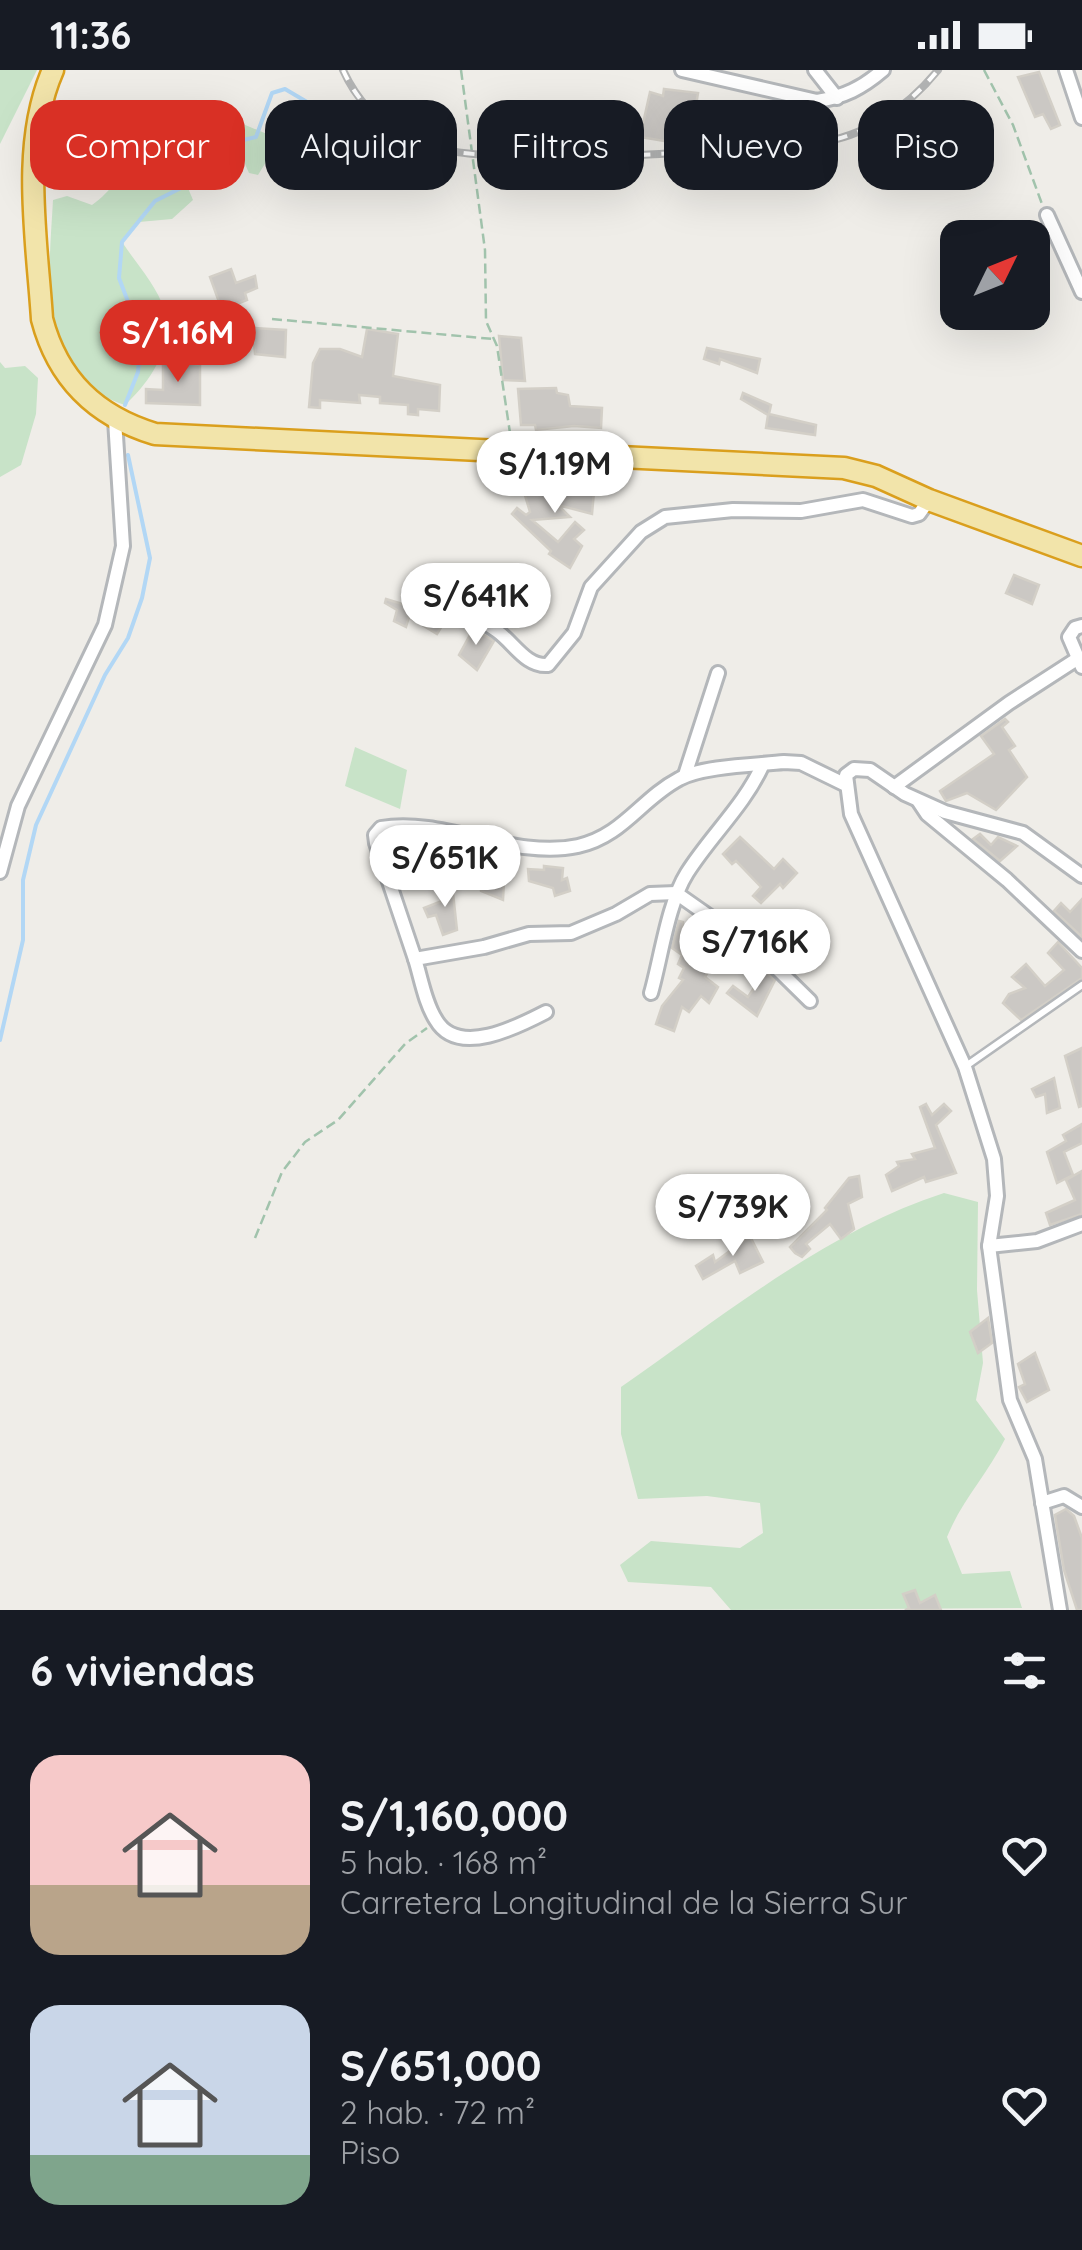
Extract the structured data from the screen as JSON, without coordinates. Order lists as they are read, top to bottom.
{
  "north": "top right",
  "page": {
    "status": "11:36",
    "chip": [
      "Comprar",
      "Alquilar",
      "Filtros",
      "Nuevo",
      "Piso"
    ],
    "price": [
      "S/1.16M",
      "S/1.19M",
      "S/641K",
      "S/651K",
      "S/716K",
      "S/739K"
    ],
    "heading": "6 viviendas",
    "list": [
      {
        "name": "S/1,160,000",
        "note": "5 hab. · 168 m² · Carretera Longitudinal de la Sierra Sur"
      },
      {
        "name": "S/651,000",
        "note": "2 hab. · 72 m² · Piso"
      }
    ]
  }
}
